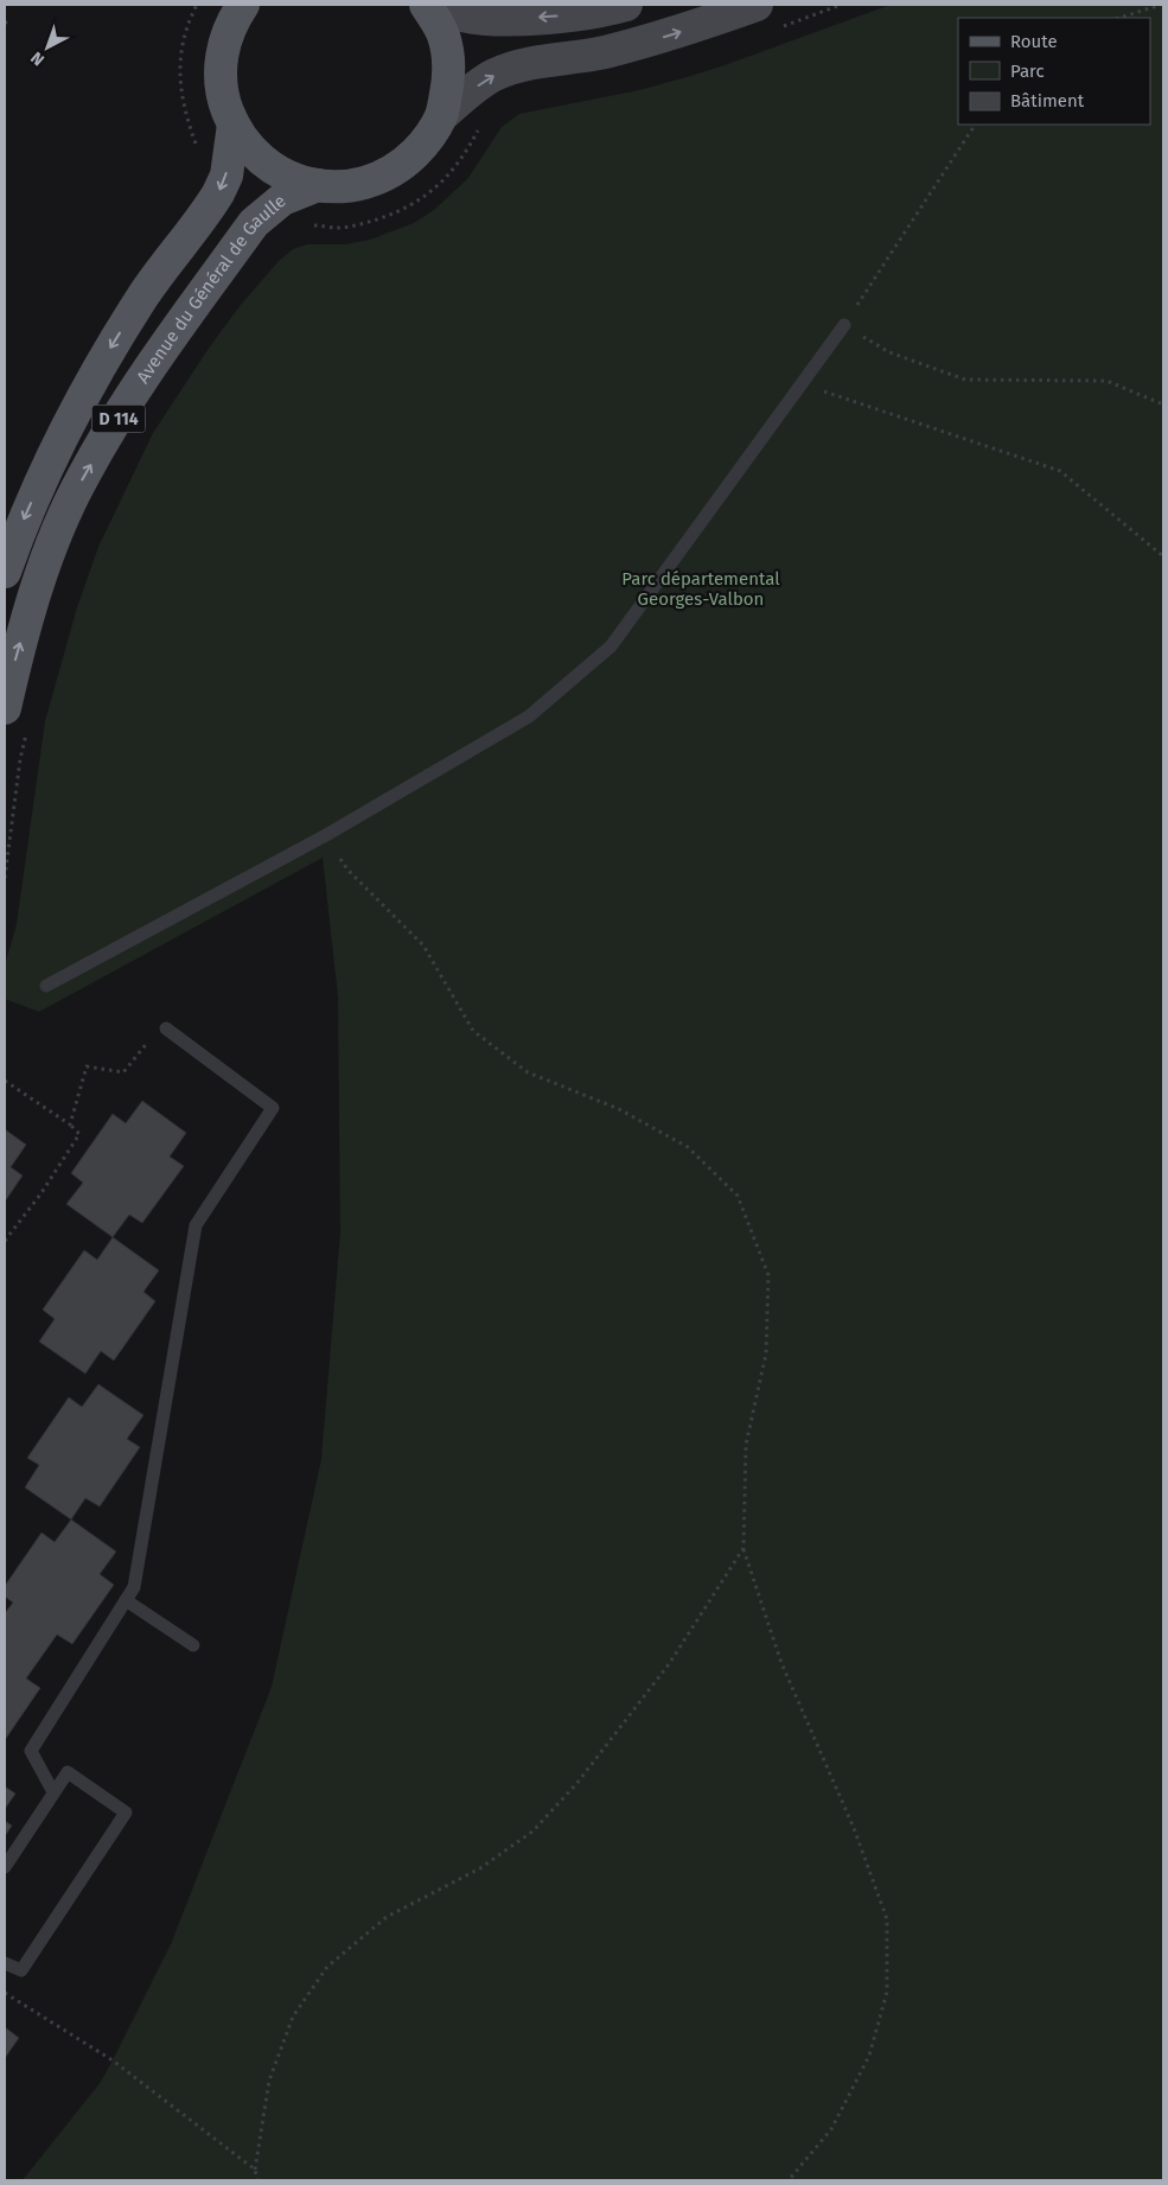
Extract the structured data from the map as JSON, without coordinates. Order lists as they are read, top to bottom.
{
  "streets": {
    "main road": ["Avenue du Général de Gaulle", "D 114"]
  },
  "parks": ["Parc départemental Georges-Valbon"],
  "legend": ["Route", "Parc", "Bâtiment"],
  "north": "bottom left"
}
